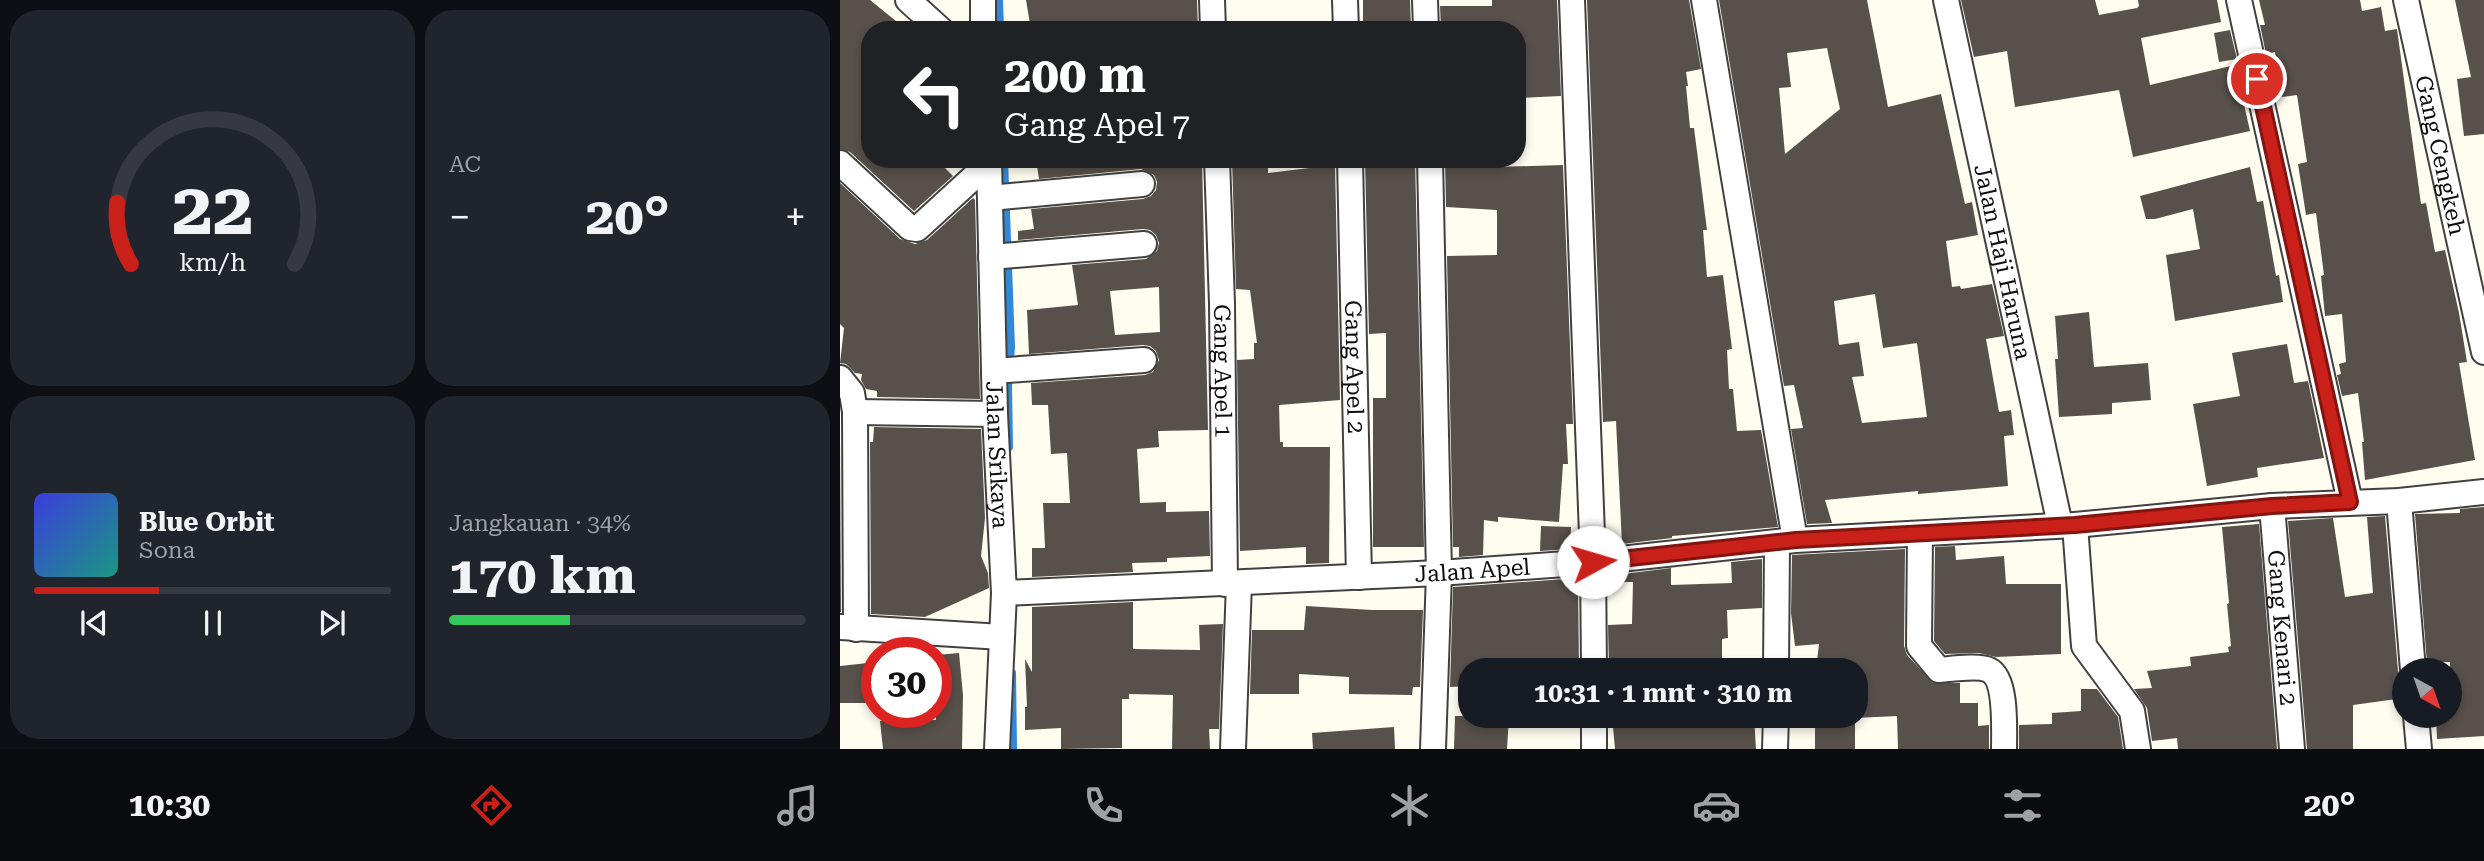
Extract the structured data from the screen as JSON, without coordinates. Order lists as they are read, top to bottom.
{
  "streets": {
    "street": [
      "Gang Cengkeh",
      "Jalan Haji Haruna",
      "Gang Apel 2",
      "Gang Apel 1",
      "Jalan Srikaya",
      "Jalan Apel",
      "Gang Kenari 2"
    ]
  },
  "crossings": [
    ["Jalan Haji Haruna", "Jalan Apel"],
    ["Gang Apel 2", "Jalan Apel"],
    ["Gang Apel 1", "Jalan Apel"],
    ["Jalan Srikaya", "Jalan Apel"],
    ["Jalan Apel", "Gang Kenari 2"]
  ],
  "north": "bottom right",
  "page": {
    "tile": [
      "AC",
      ["Jangkauan · 34%", "170 km"]
    ],
    "turn": ["200 m", "Gang Apel 7"],
    "heat": ["−", "20°", "+"],
    "song": ["Blue Orbit", "Sona"],
    "limit": "30",
    "trip": "10:31 · 1 mnt · 310 m",
    "tabs": ["10:30", "20°"],
    "gauge": ["22", "km/h"]
  }
}
